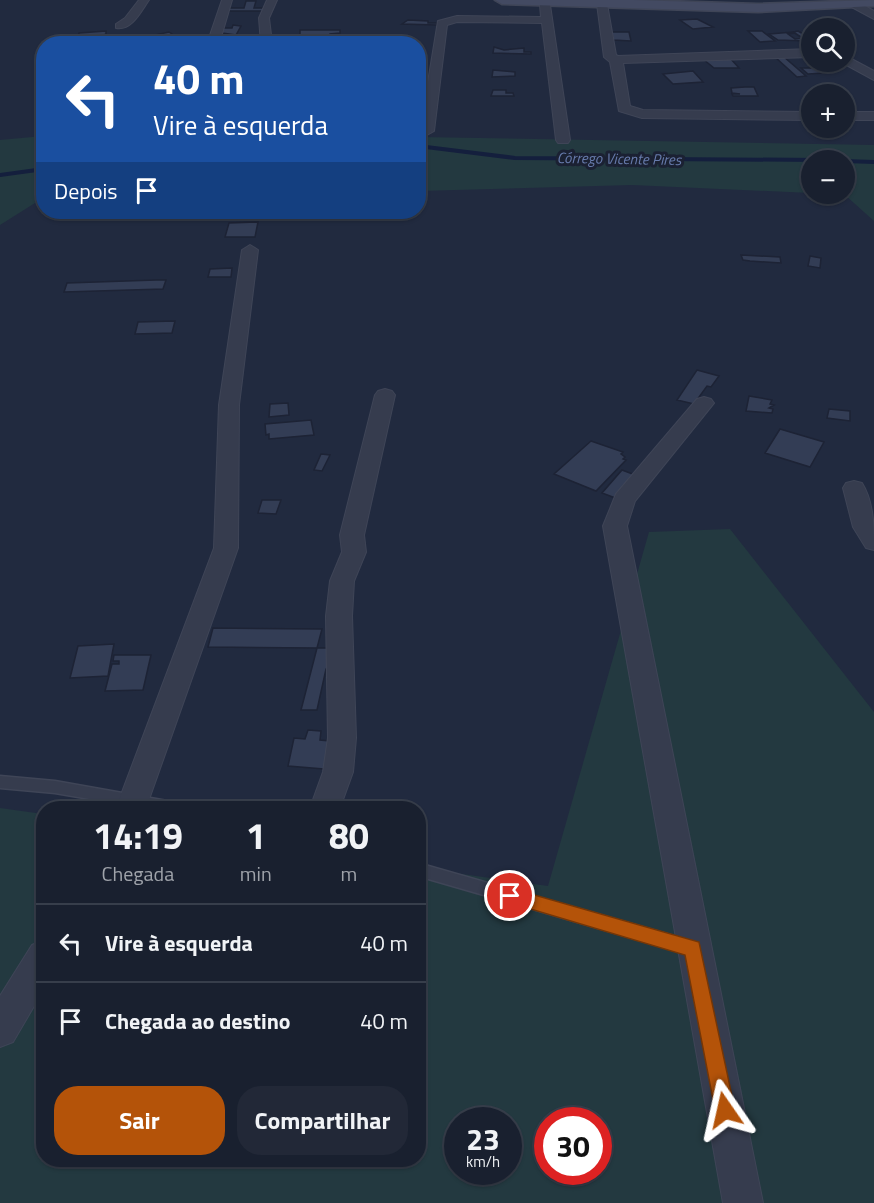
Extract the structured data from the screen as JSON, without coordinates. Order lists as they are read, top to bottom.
{
  "water": ["Córrego Vicente Pires"],
  "page": {
    "map_buttons": ["+", "−"],
    "turn": ["40 m", "Vire à esquerda"],
    "then": "Depois",
    "eta": [
      "14:19",
      "Chegada",
      "1",
      "min",
      "80",
      "m"
    ],
    "list": [
      {
        "name": "Vire à esquerda",
        "value": "40 m"
      },
      {
        "name": "Chegada ao destino",
        "value": "40 m"
      }
    ],
    "buttons": ["Sair", "Compartilhar"],
    "speed": "23 km/h",
    "limit": "30"
  }
}
